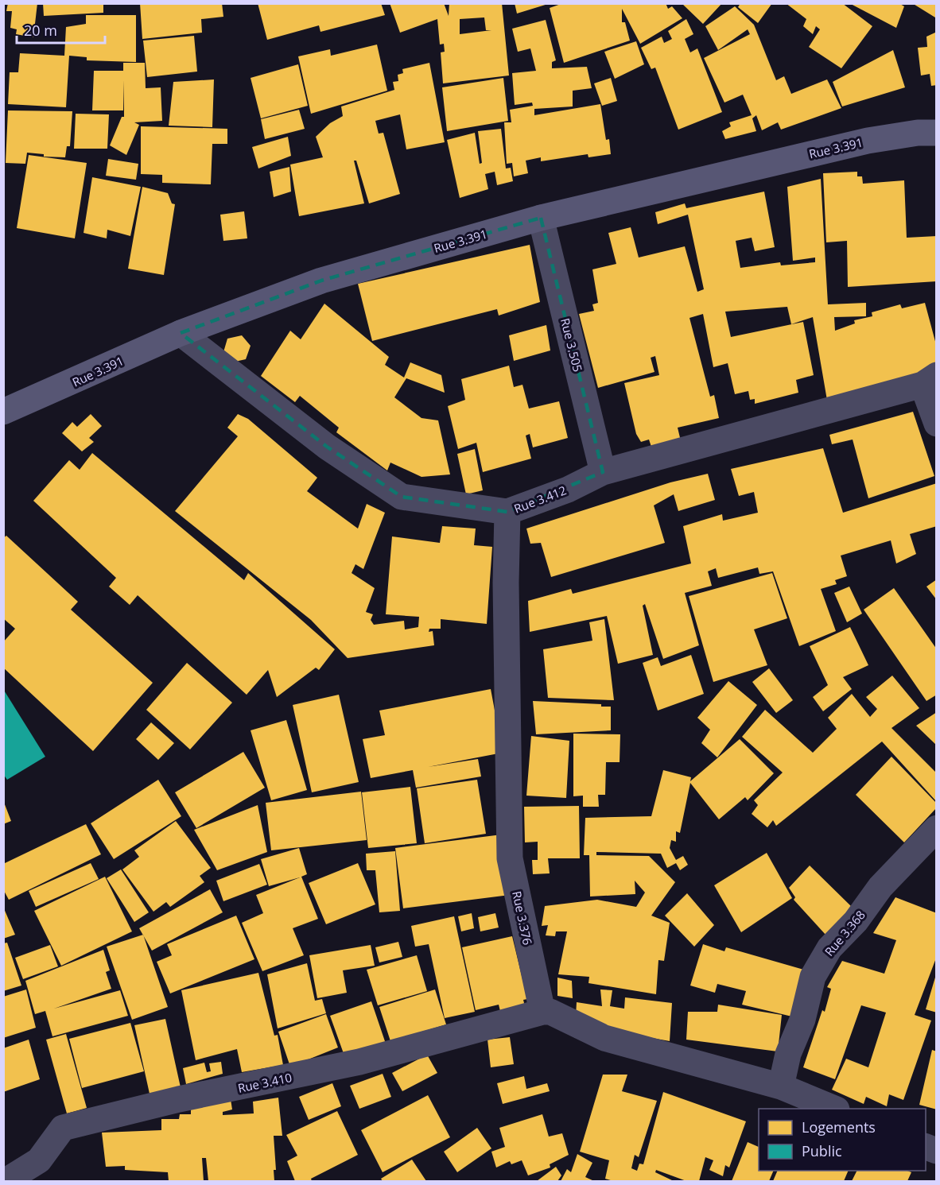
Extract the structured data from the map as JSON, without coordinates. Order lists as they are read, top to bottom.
{
  "streets": {
    "main road": ["Rue 3.391"],
    "street": [
      "Rue 3.505",
      "Rue 3.412",
      "Rue 3.376",
      "Rue 3.368",
      "Rue 3.410"
    ]
  },
  "crossings": [
    ["Rue 3.391", "Rue 3.505"],
    ["Rue 3.391", "Rue 3.412"],
    ["Rue 3.505", "Rue 3.412"],
    ["Rue 3.412", "Rue 3.376"],
    ["Rue 3.376", "Rue 3.410"]
  ],
  "legend": ["Logements", "Public"],
  "scale_bar": "20 m"
}
